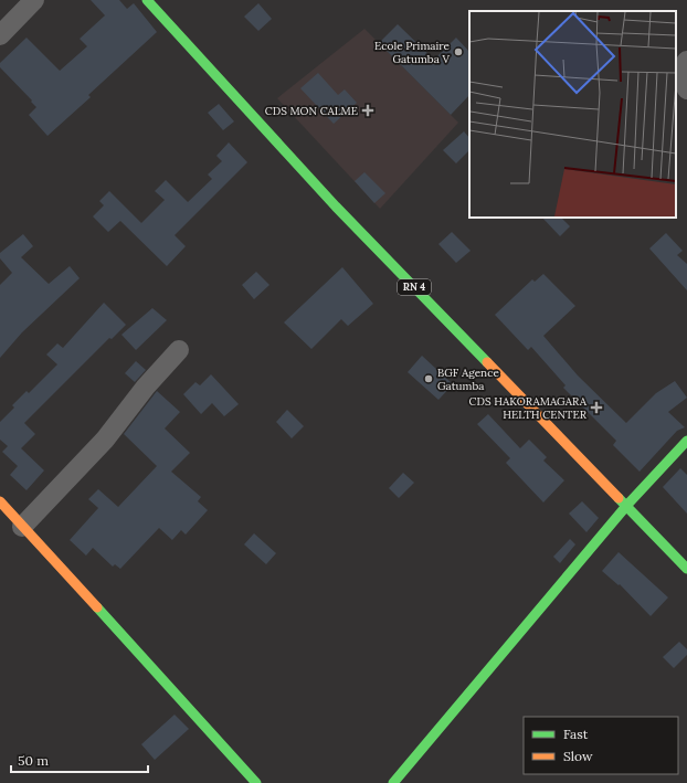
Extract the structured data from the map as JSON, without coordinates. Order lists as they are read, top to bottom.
{
  "streets": {
    "street": ["RN 4"]
  },
  "places": {
    "other": ["Ecole Primaire Gatumba V", "BGF Agence Gatumba"],
    "health": ["CDS MON CALME", "CDS HAKORAMAGARA HELTH CENTER"]
  },
  "legend": ["Fast", "Slow"],
  "scale_bar": "50 m"
}
